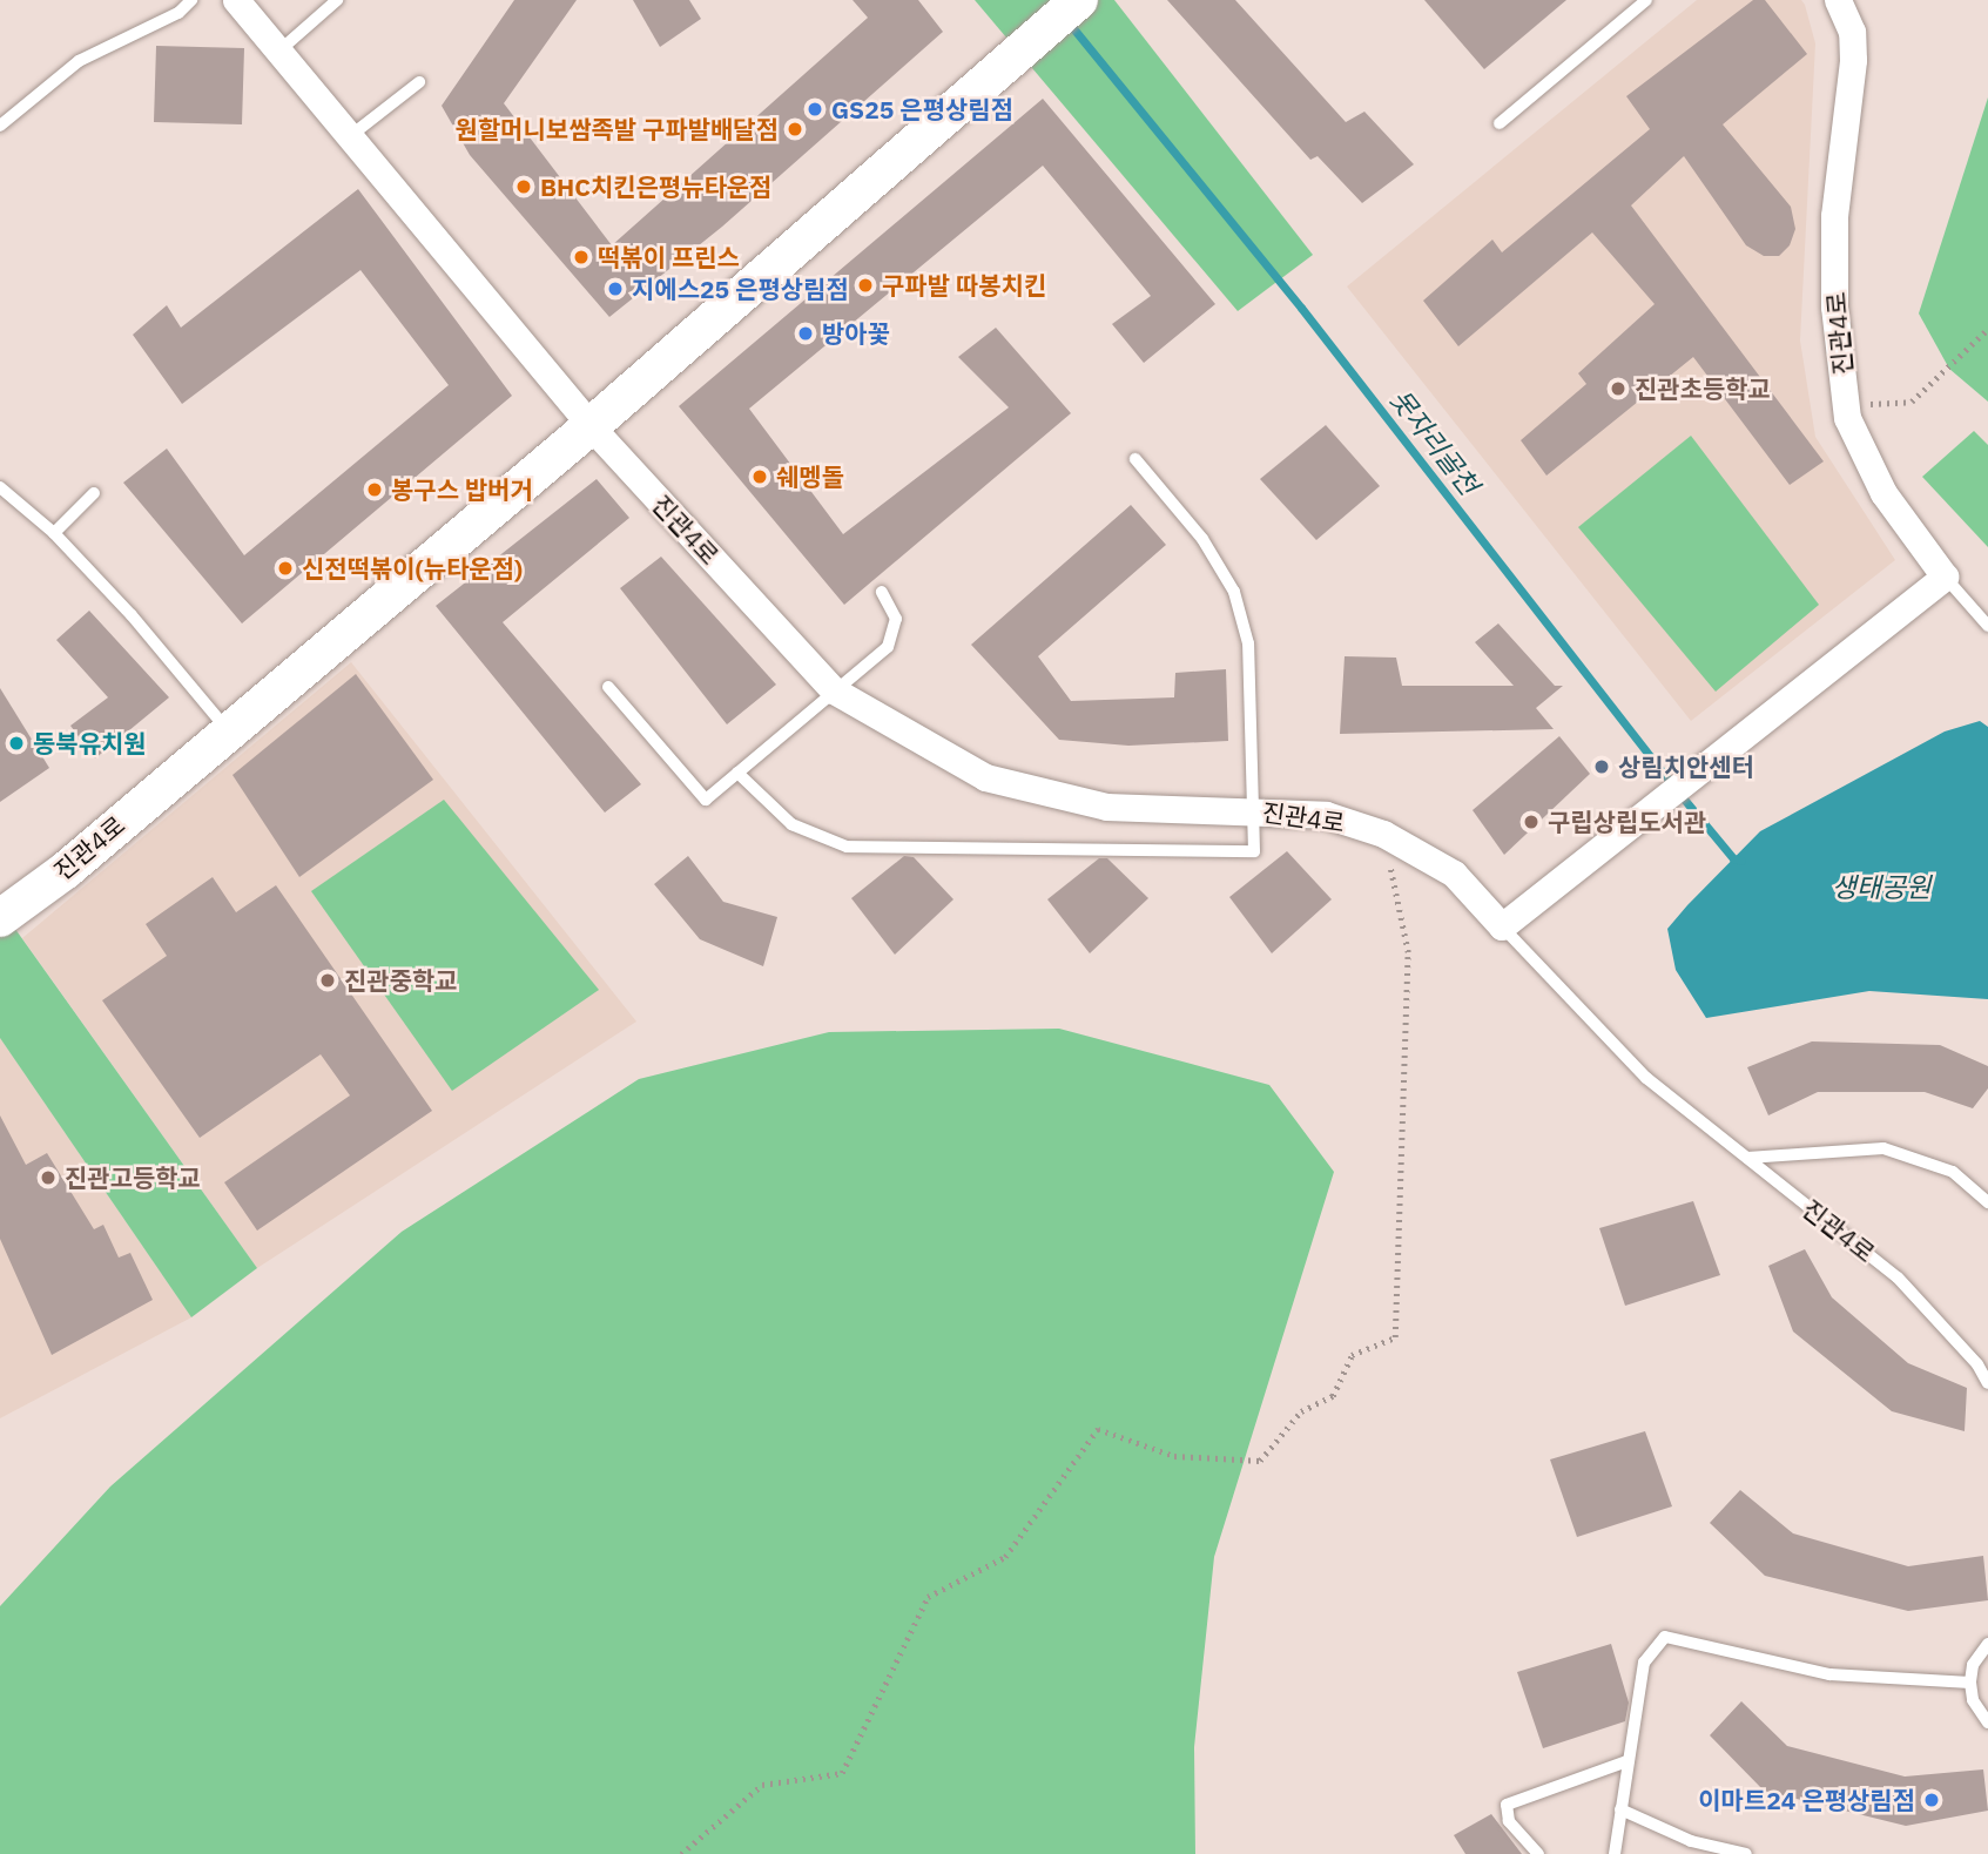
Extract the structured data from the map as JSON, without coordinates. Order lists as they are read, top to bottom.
{
  "streets": {
    "street": ["진관4로"]
  },
  "water": ["못자리골천", "생태공원"],
  "places": [
    "GS25 은평상림점",
    "원할머니보쌈족발 구파발배달점",
    "BHC치킨은평뉴타운점",
    "떡볶이 프린스",
    "구파발 따봉치킨",
    "지에스25 은평상림점",
    "방아꽃",
    "진관초등학교",
    "쉐멩돌",
    "봉구스 밥버거",
    "신전떡볶이(뉴타운점)",
    "동북유치원",
    "상림치안센터",
    "구립상립도서관",
    "진관중학교",
    "진관고등학교",
    "이마트24 은평상림점"
  ]
}
